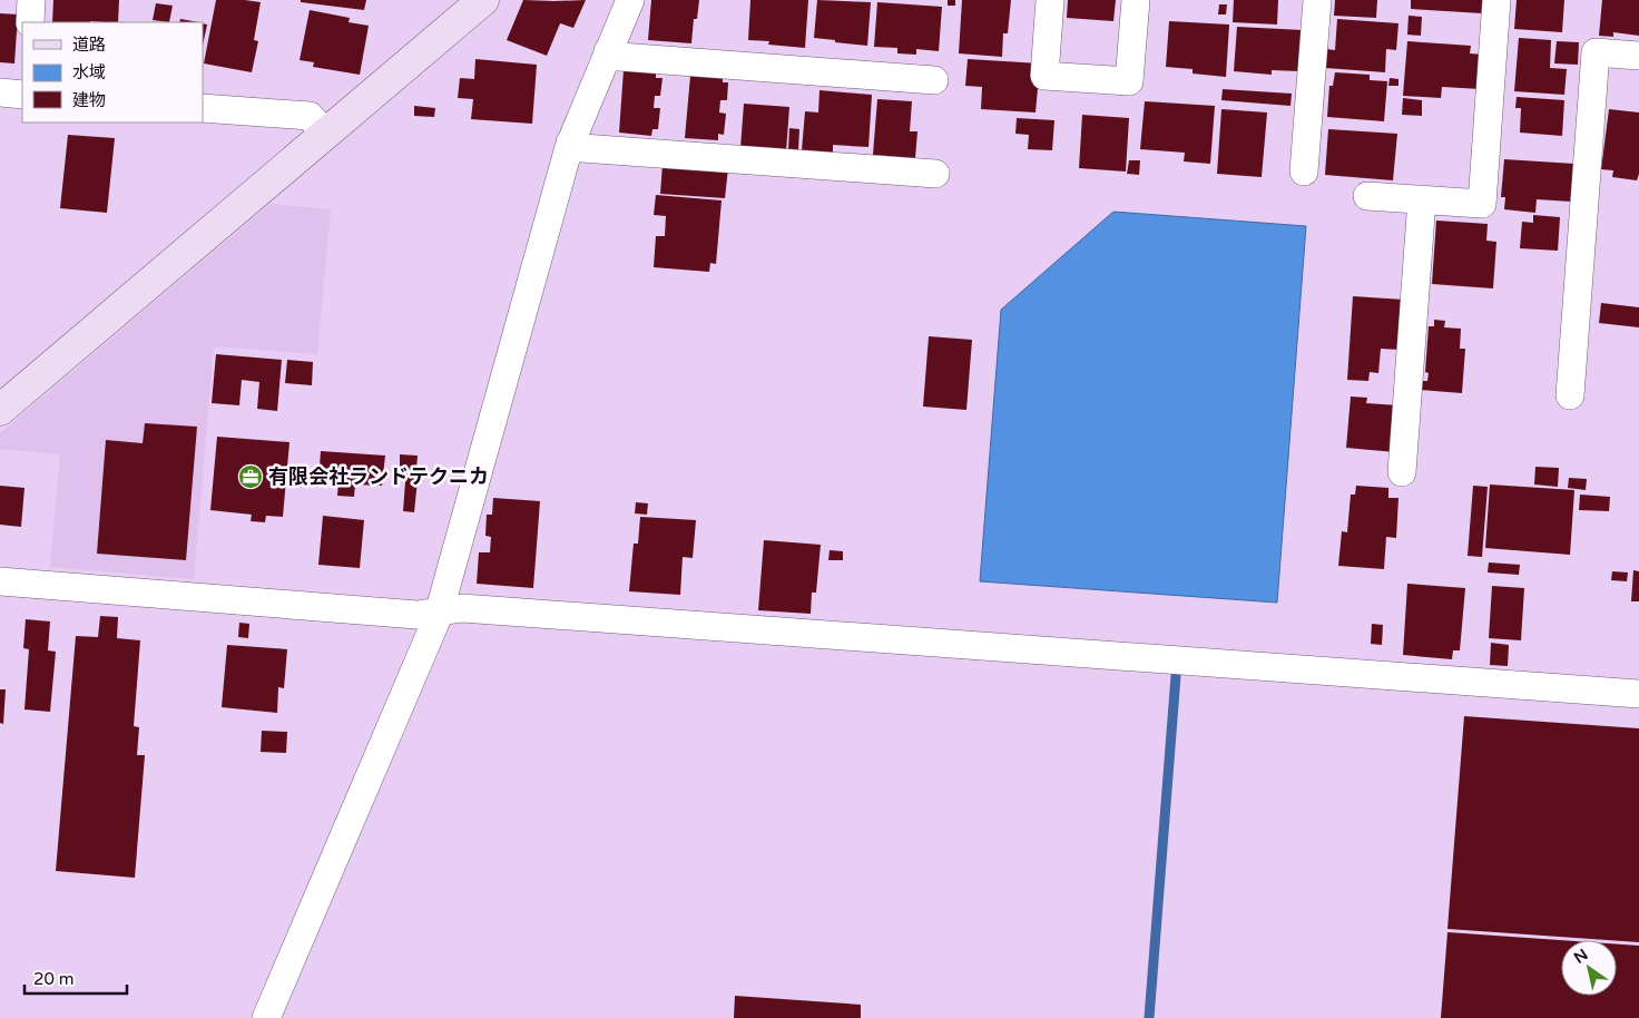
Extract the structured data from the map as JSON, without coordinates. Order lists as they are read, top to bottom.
{
  "places": {
    "office": ["有限会社ランドテクニカ"]
  },
  "legend": ["道路", "水域", "建物"],
  "scale_bar": "20 m",
  "north": "top left"
}
